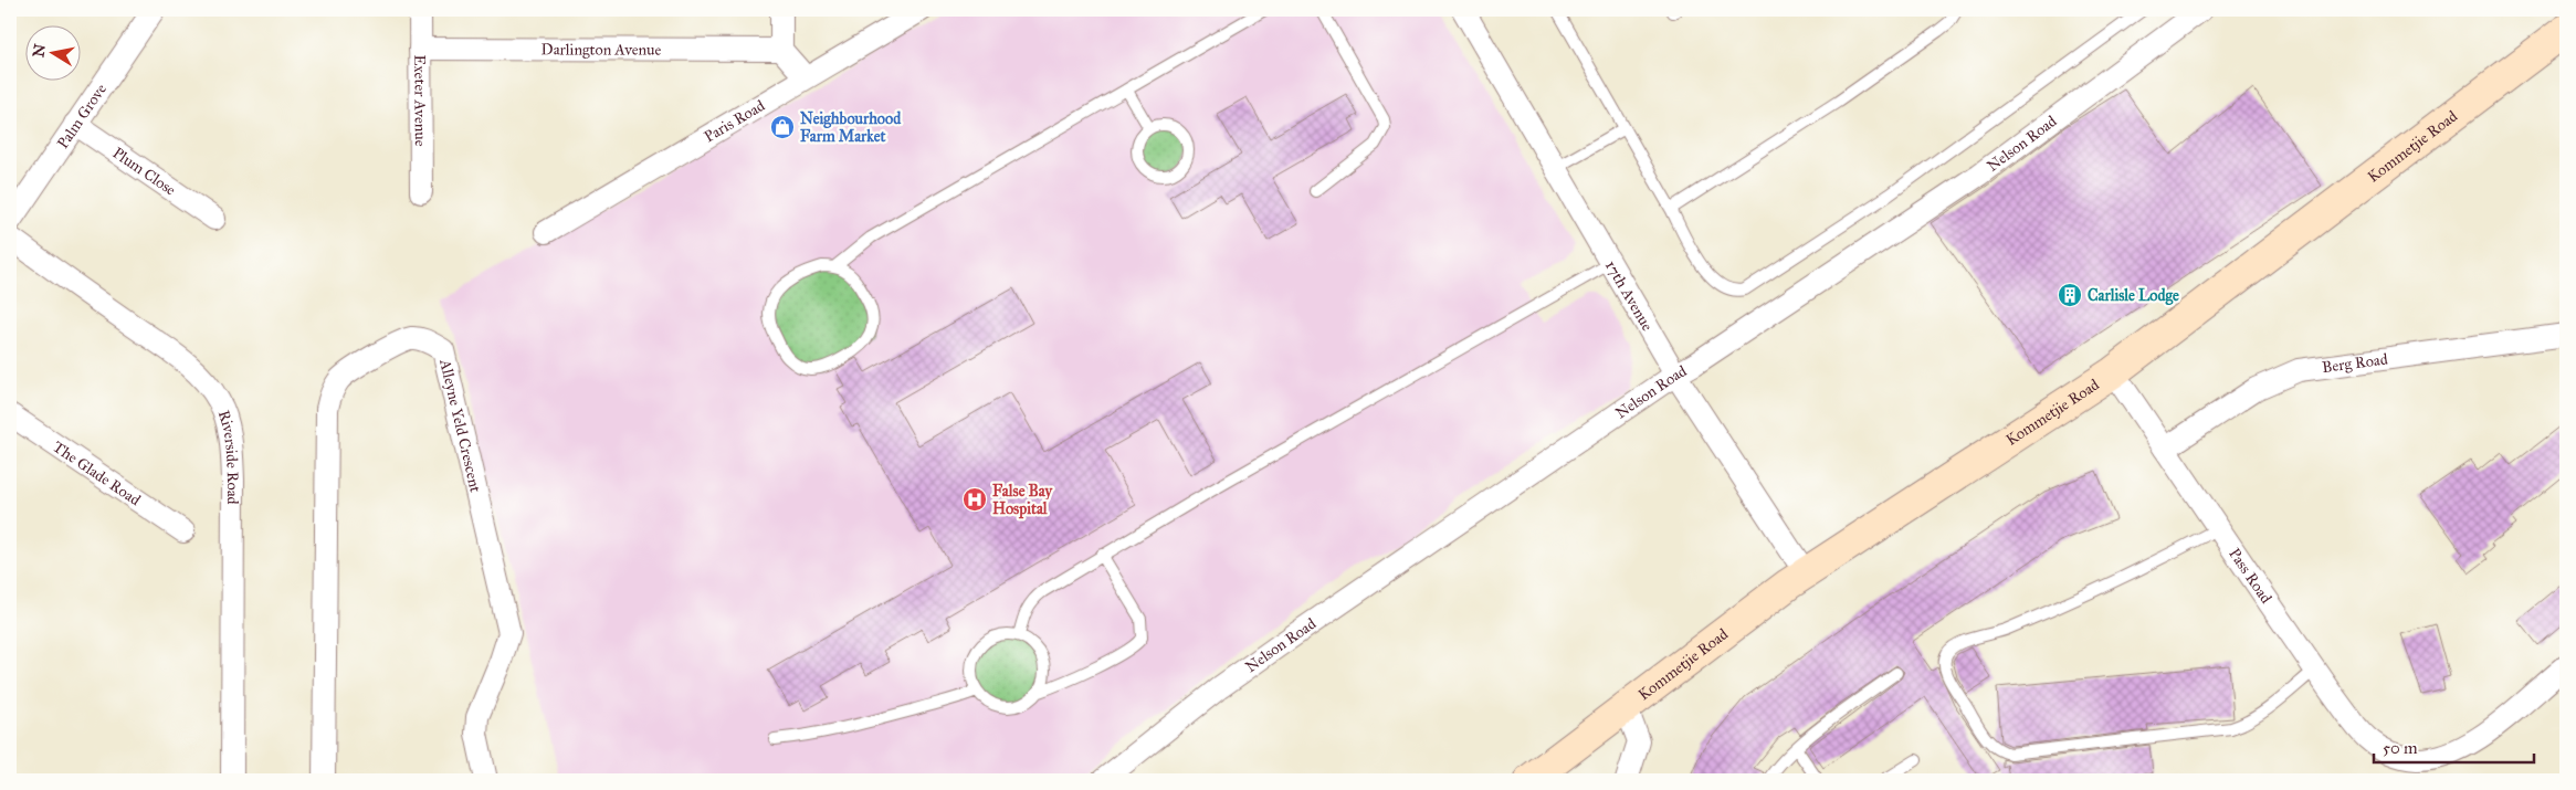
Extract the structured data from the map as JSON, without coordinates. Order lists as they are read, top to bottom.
{
  "streets": {
    "main road": ["Kommetjie Road"],
    "street": [
      "Darlington Avenue",
      "Exeter Avenue",
      "Palm Grove",
      "Paris Road",
      "Nelson Road",
      "Plum Close",
      "17th Avenue",
      "Berg Road",
      "Alleyne Yeld Crescent",
      "Riverside Road",
      "The Glade Road",
      "Pass Road"
    ]
  },
  "crossings": [
    ["Darlington Avenue", "Exeter Avenue"],
    ["Palm Grove", "Plum Close"],
    ["Nelson Road", "17th Avenue"],
    ["Kommetjie Road", "17th Avenue"],
    ["Kommetjie Road", "Pass Road"],
    ["Berg Road", "Pass Road"]
  ],
  "places": {
    "shop": ["Neighbourhood Farm Market"],
    "building": ["Carlisle Lodge"],
    "hospital": ["False Bay Hospital"]
  },
  "scale_bar": "50 m",
  "north": "left"
}
